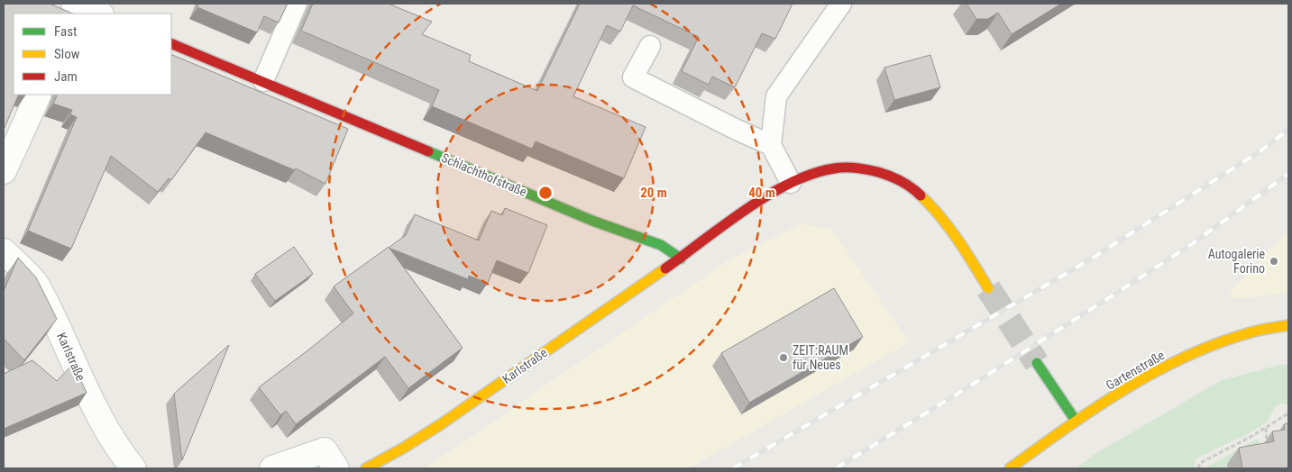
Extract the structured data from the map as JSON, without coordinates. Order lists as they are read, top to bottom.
{
  "streets": {
    "street": ["Schlachthofstraße", "Karlstraße", "Gartenstraße"]
  },
  "crossings": [
    ["Schlachthofstraße", "Karlstraße"]
  ],
  "places": ["Autogalerie Forino", "ZEIT:RAUM für Neues"],
  "legend": ["Fast", "Slow", "Jam"],
  "rings": ["20 m", "40 m"]
}
